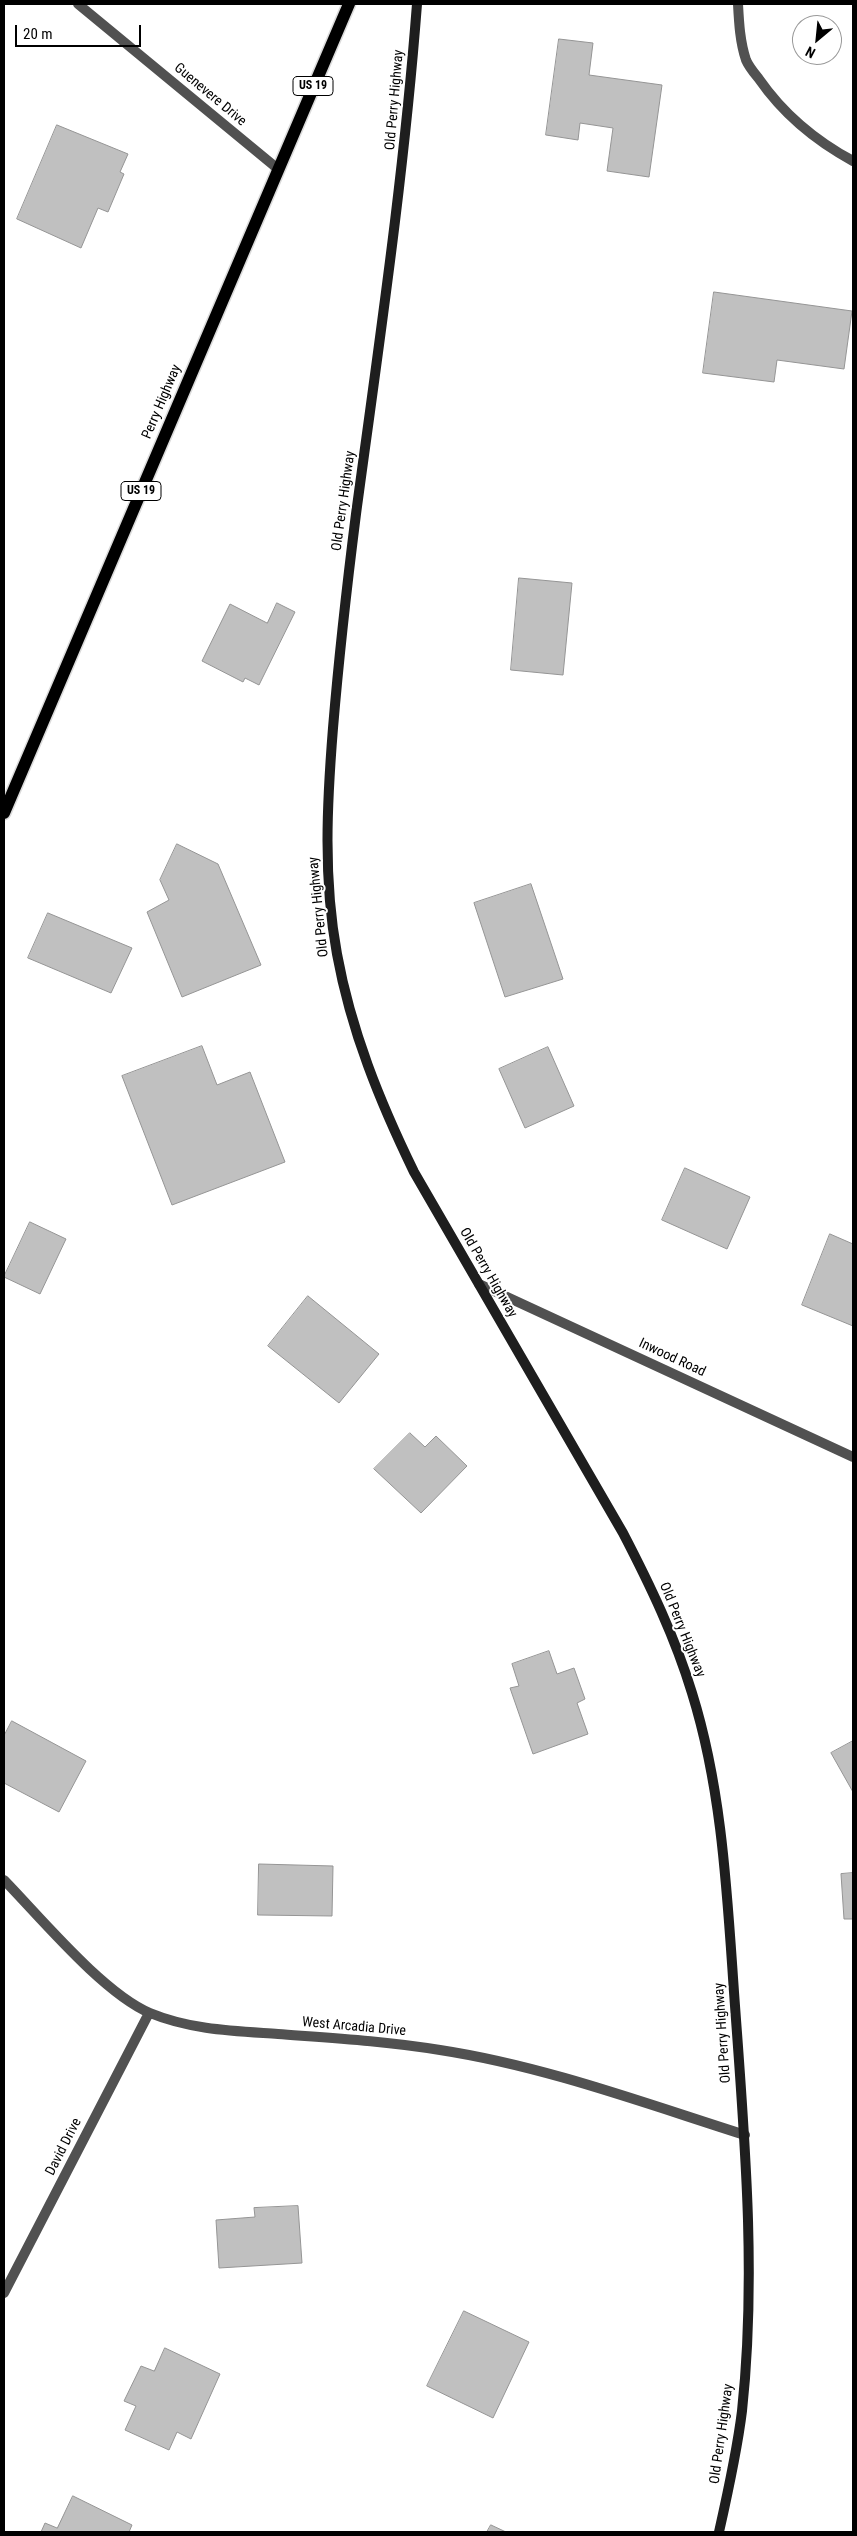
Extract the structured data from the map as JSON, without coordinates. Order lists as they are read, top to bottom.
{
  "streets": {
    "main road": ["US 19", "Perry Highway"],
    "street": [
      "Guenevere Drive",
      "Old Perry Highway",
      "Inwood Road",
      "West Arcadia Drive",
      "David Drive"
    ]
  },
  "crossings": [
    ["Guenevere Drive", "Perry Highway"],
    ["Old Perry Highway", "Inwood Road"],
    ["Old Perry Highway", "West Arcadia Drive"],
    ["West Arcadia Drive", "David Drive"]
  ],
  "scale_bar": "20 m",
  "north": "bottom left"
}
